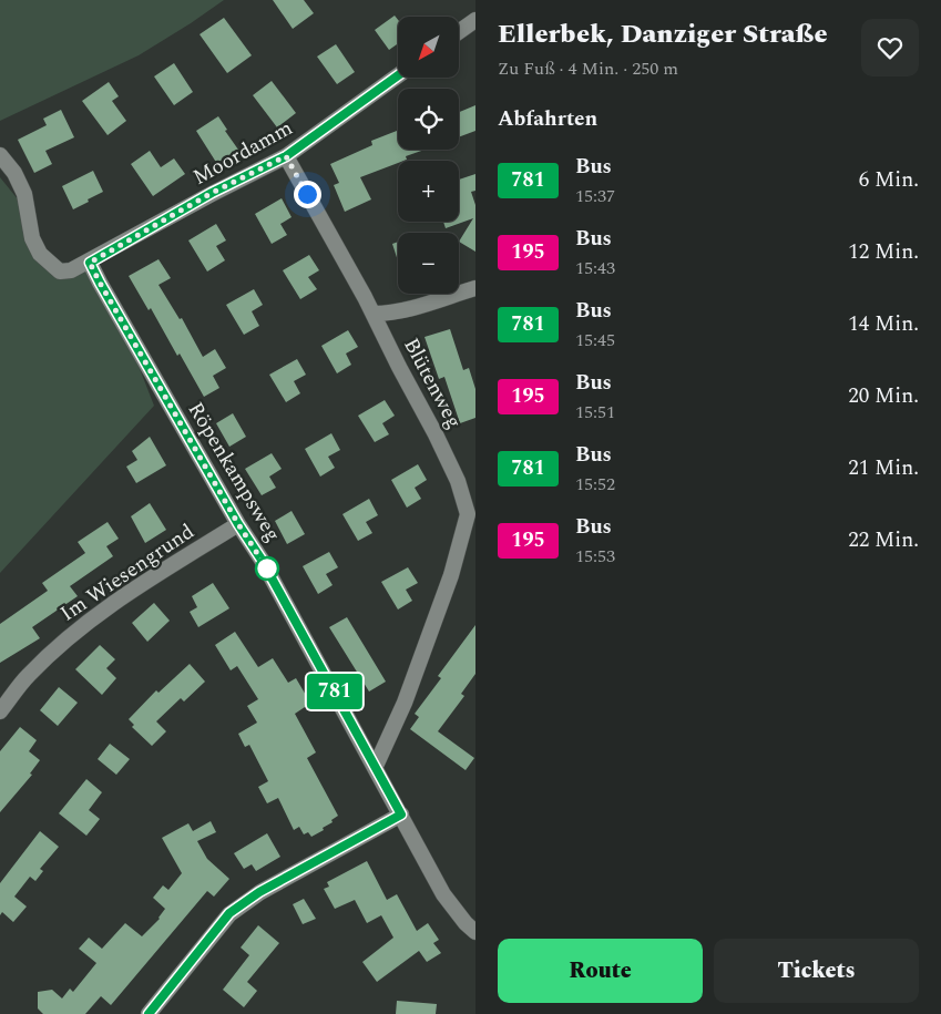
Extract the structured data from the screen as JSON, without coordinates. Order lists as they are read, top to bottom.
{
  "streets": {
    "street": [
      "Moordamm",
      "Blütenweg",
      "Röpenkampsweg",
      "Im Wiesengrund"
    ]
  },
  "crossings": [
    ["Moordamm", "Blütenweg"],
    ["Moordamm", "Röpenkampsweg"],
    ["Blütenweg", "Röpenkampsweg"],
    ["Röpenkampsweg", "Im Wiesengrund"]
  ],
  "lines": ["bus line 781"],
  "north": "bottom left",
  "page": {
    "on_map": "781",
    "heading": [
      ["Ellerbek, Danziger Straße", "Zu Fuß · 4 Min. · 250 m"],
      "Abfahrten"
    ],
    "map_buttons": ["+", "−"],
    "list": [
      {
        "mark": "781",
        "name": "Bus",
        "note": "15:37",
        "value": "6 Min."
      },
      {
        "mark": "195",
        "name": "Bus",
        "note": "15:43",
        "value": "12 Min."
      },
      {
        "mark": "781",
        "name": "Bus",
        "note": "15:45",
        "value": "14 Min."
      },
      {
        "mark": "195",
        "name": "Bus",
        "note": "15:51",
        "value": "20 Min."
      },
      {
        "mark": "781",
        "name": "Bus",
        "note": "15:52",
        "value": "21 Min."
      },
      {
        "mark": "195",
        "name": "Bus",
        "note": "15:53",
        "value": "22 Min."
      }
    ],
    "buttons": ["Route", "Tickets"]
  }
}
